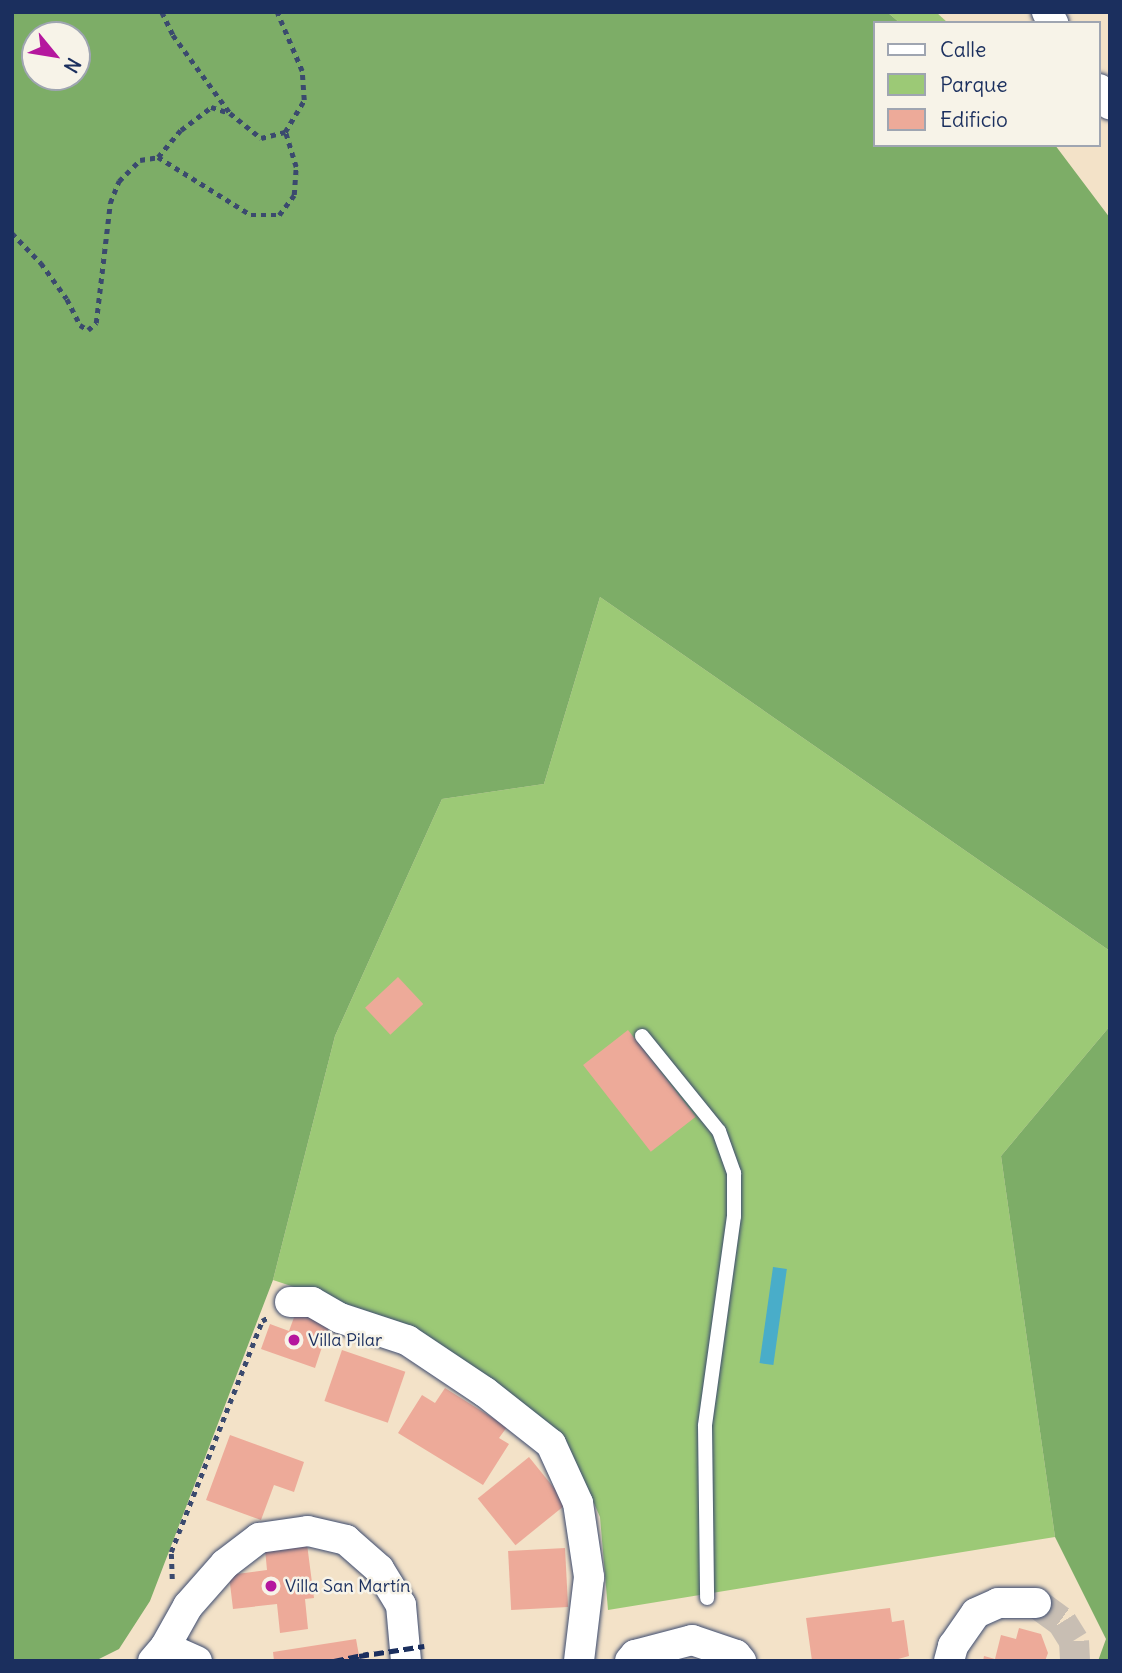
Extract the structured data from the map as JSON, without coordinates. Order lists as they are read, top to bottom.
{
  "places": ["Villa Pilar", "Villa San Martín"],
  "legend": ["Calle", "Parque", "Edificio"],
  "north": "bottom right"
}
